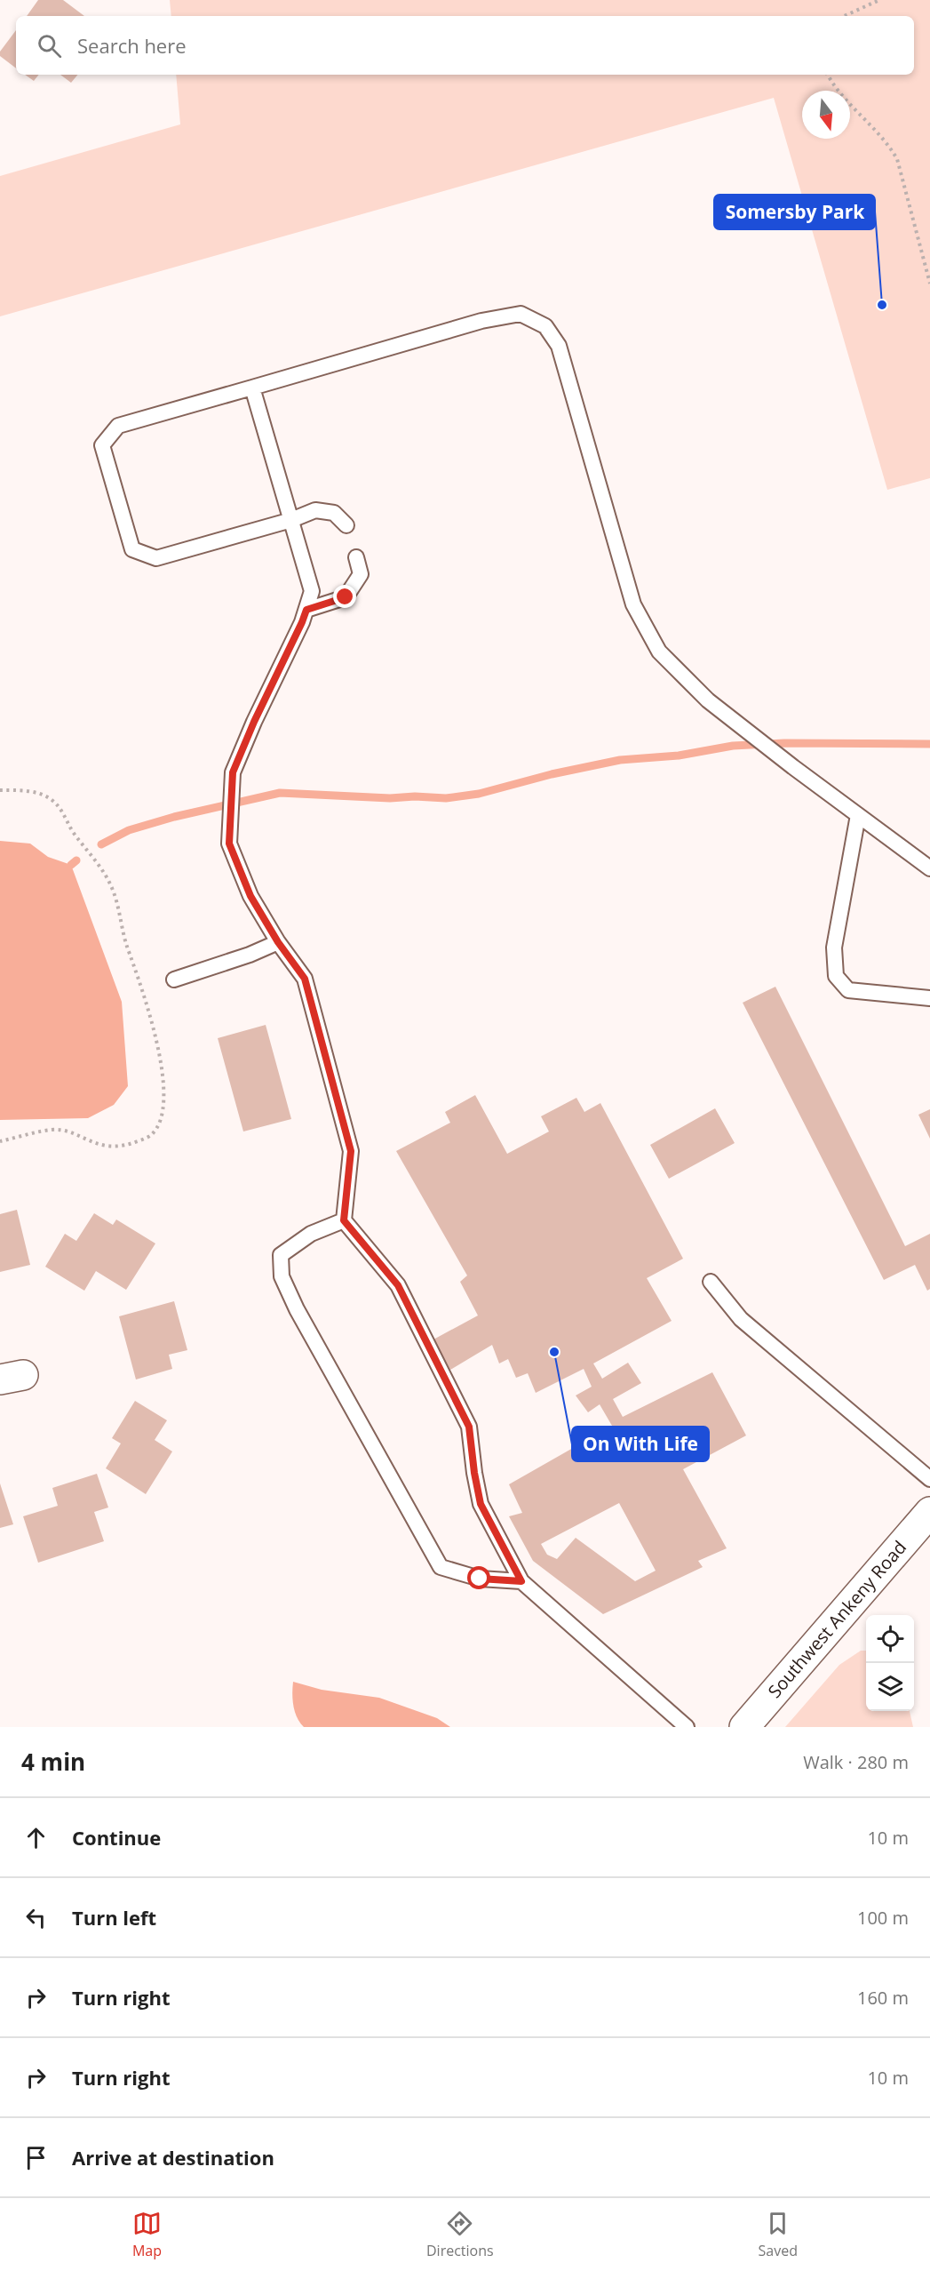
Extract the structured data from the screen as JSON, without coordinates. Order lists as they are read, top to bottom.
{
  "streets": {
    "street": ["Southwest Ankeny Road"]
  },
  "places": ["Somersby Park", "On With Life"],
  "north": "bottom",
  "page": {
    "search": "Search here",
    "heading": ["4 min", "Walk · 280 m"],
    "list": [
      ["Continue", "10 m"],
      ["Turn left", "100 m"],
      ["Turn right", "160 m"],
      ["Turn right", "10 m"],
      "Arrive at destination"
    ],
    "nav": ["Map", "Directions", "Saved"]
  }
}
